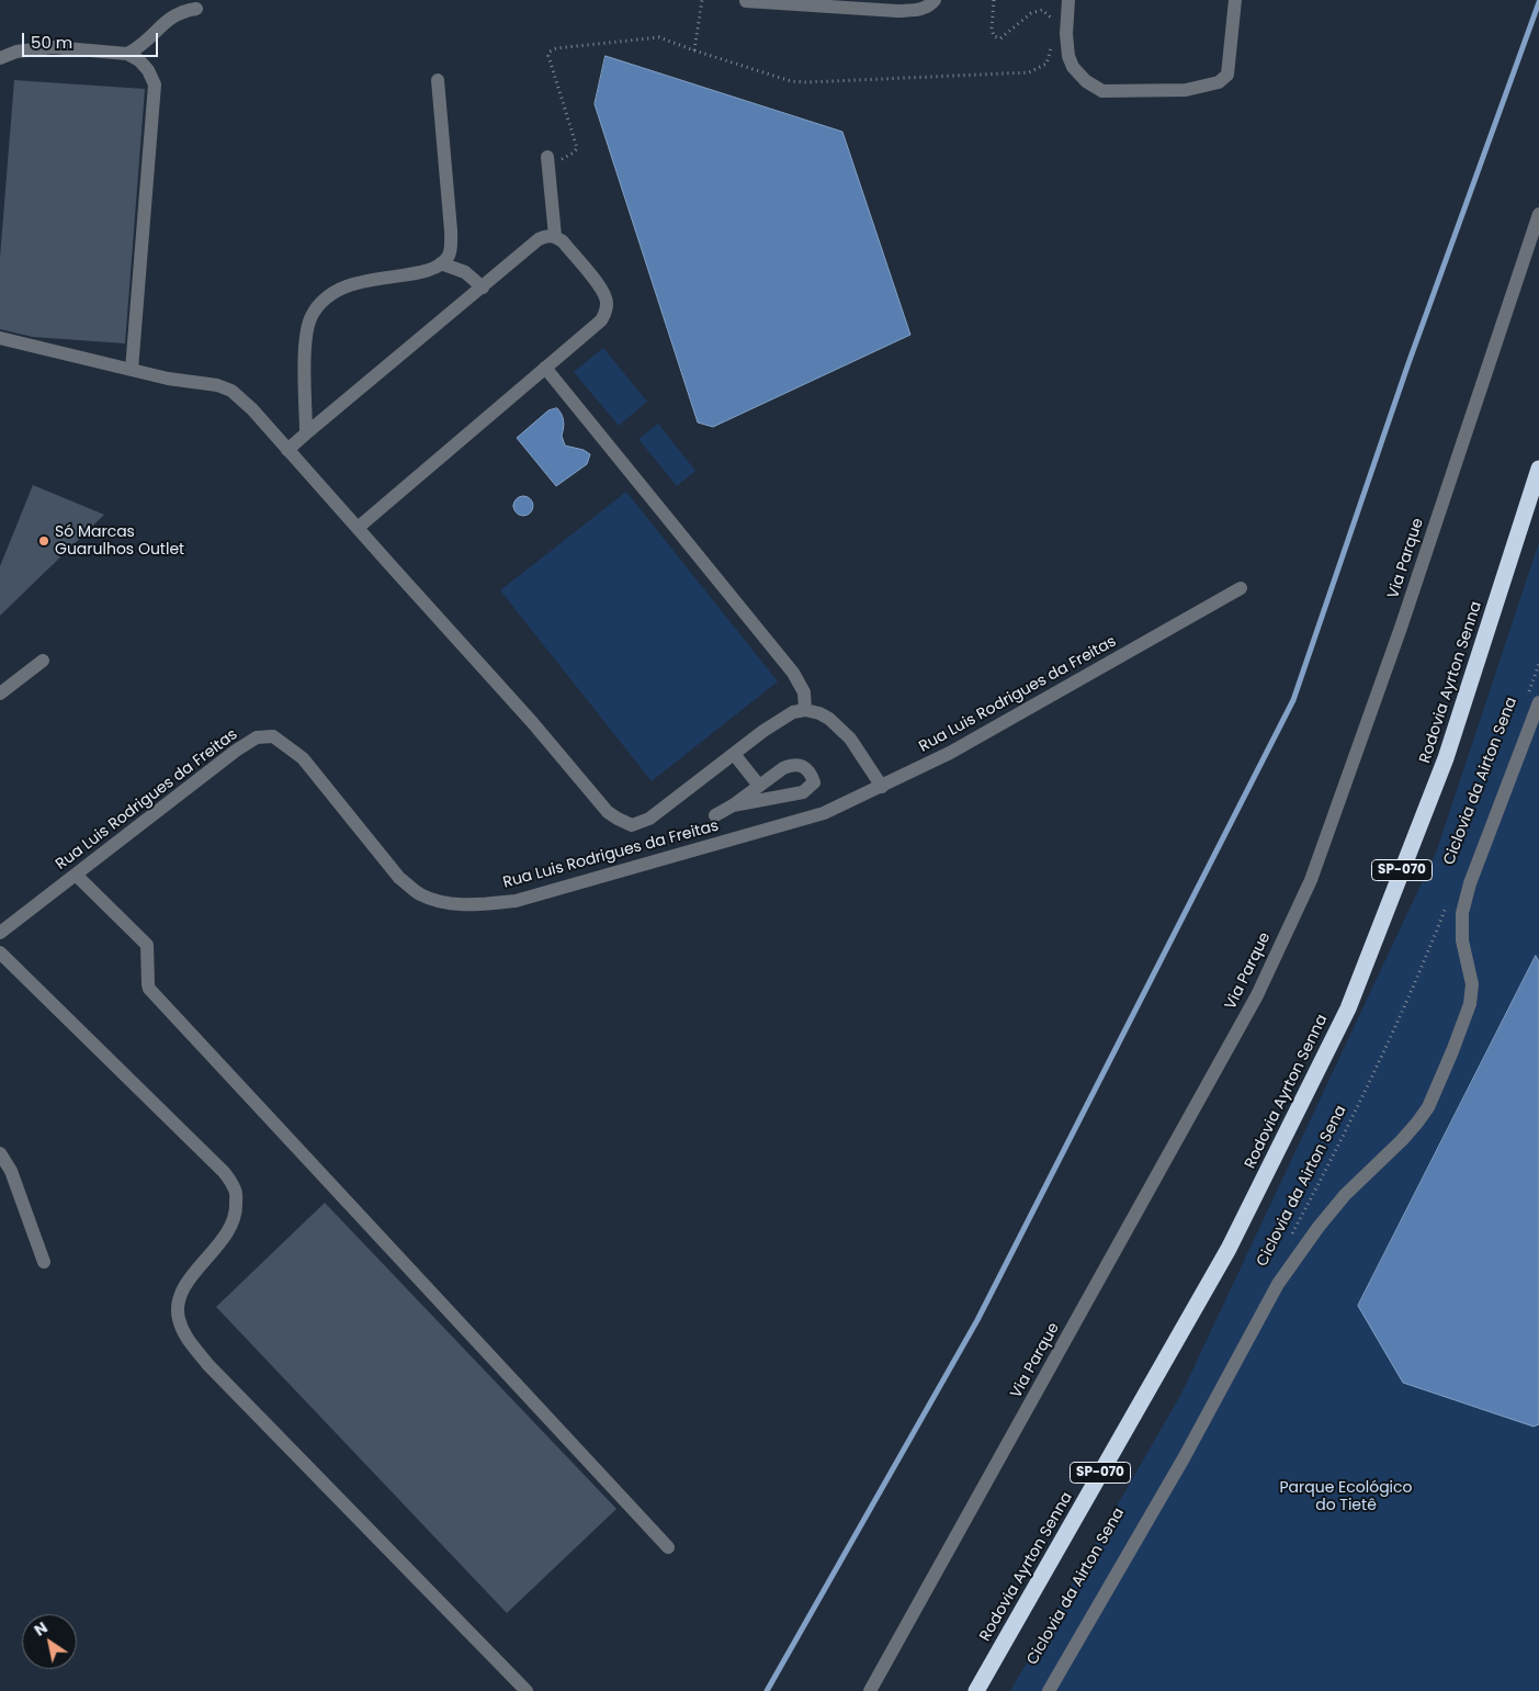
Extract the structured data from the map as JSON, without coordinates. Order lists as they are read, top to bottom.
{
  "streets": {
    "highway": ["Rodovia Ayrton Senna", "SP-070"],
    "street": ["Via Parque", "Rua Luis Rodrigues da Freitas"],
    "path": ["Ciclovia da Airton Sena"]
  },
  "parks": ["Parque Ecológico do Tietê"],
  "places": ["Só Marcas Guarulhos Outlet"],
  "scale_bar": "50 m",
  "north": "top left"
}
